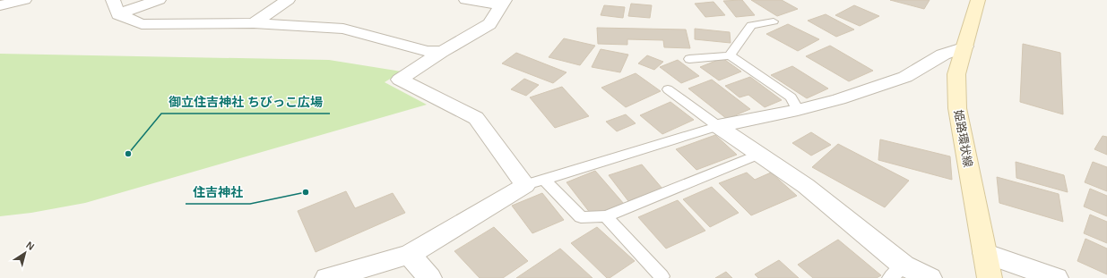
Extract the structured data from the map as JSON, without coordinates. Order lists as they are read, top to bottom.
{
  "streets": {
    "main road": ["姫路環状線"]
  },
  "places": ["御立住吉神社 ちびっこ広場", "住吉神社"],
  "north": "top right"
}
